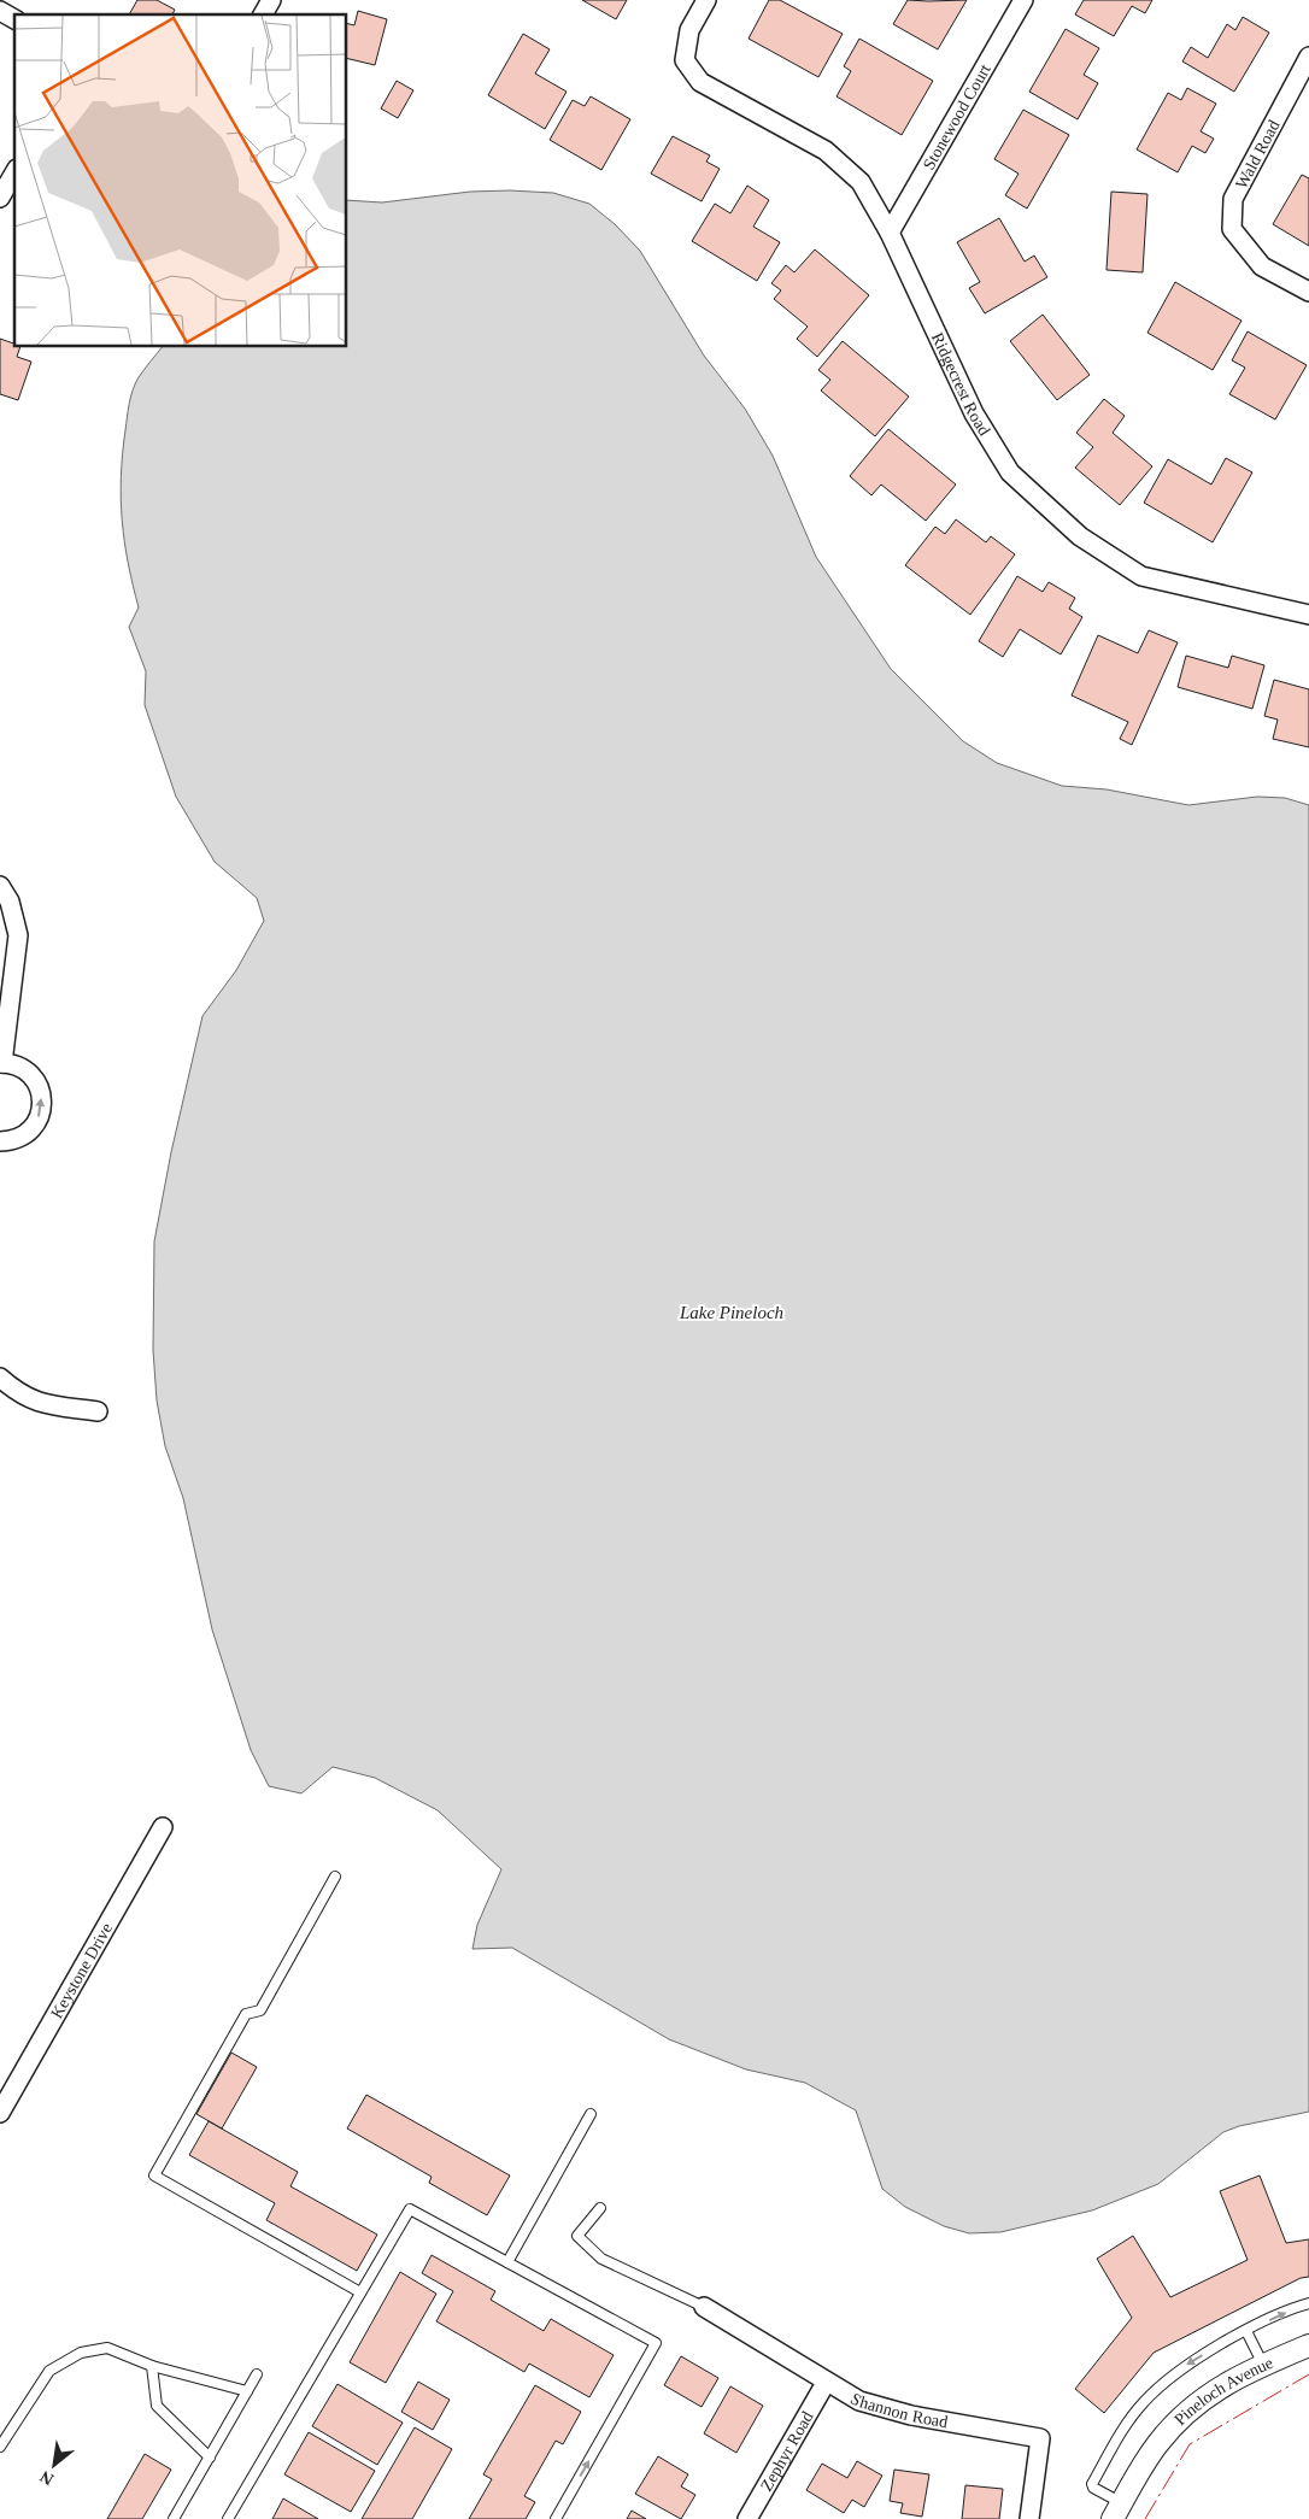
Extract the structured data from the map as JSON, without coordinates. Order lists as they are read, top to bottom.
{
  "streets": {
    "street": [
      "Stonewood Court",
      "Wald Road",
      "Ridgecrest Road",
      "Keystone Drive",
      "Pineloch Avenue",
      "Shannon Road",
      "Zephyr Road"
    ]
  },
  "crossings": [
    ["Stonewood Court", "Ridgecrest Road"],
    ["Shannon Road", "Zephyr Road"]
  ],
  "water": ["Lake Pineloch"],
  "north": "bottom left"
}
